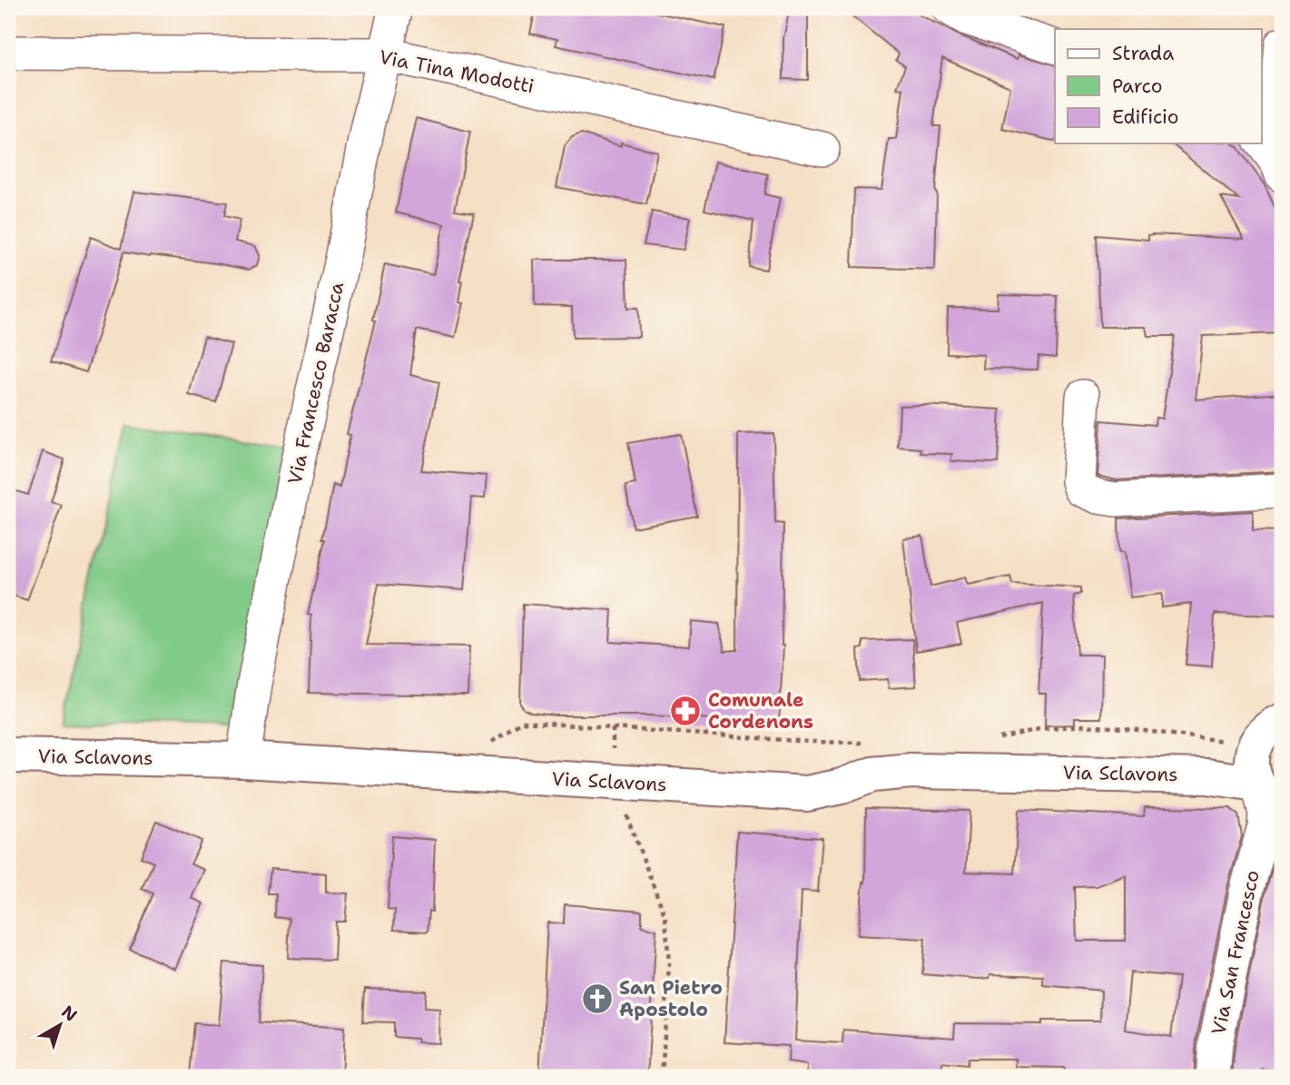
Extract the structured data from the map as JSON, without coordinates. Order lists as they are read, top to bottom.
{
  "streets": {
    "street": [
      "Via Tina Modotti",
      "Via Francesco Baracca",
      "Via Sclavons",
      "Via San Francesco"
    ]
  },
  "crossings": [
    ["Via Tina Modotti", "Via Francesco Baracca"],
    ["Via Francesco Baracca", "Via Sclavons"],
    ["Via Sclavons", "Via San Francesco"]
  ],
  "places": {
    "pharmacy": ["Comunale Cordenons"],
    "church": ["San Pietro Apostolo"]
  },
  "legend": ["Strada", "Parco", "Edificio"],
  "north": "top right"
}
